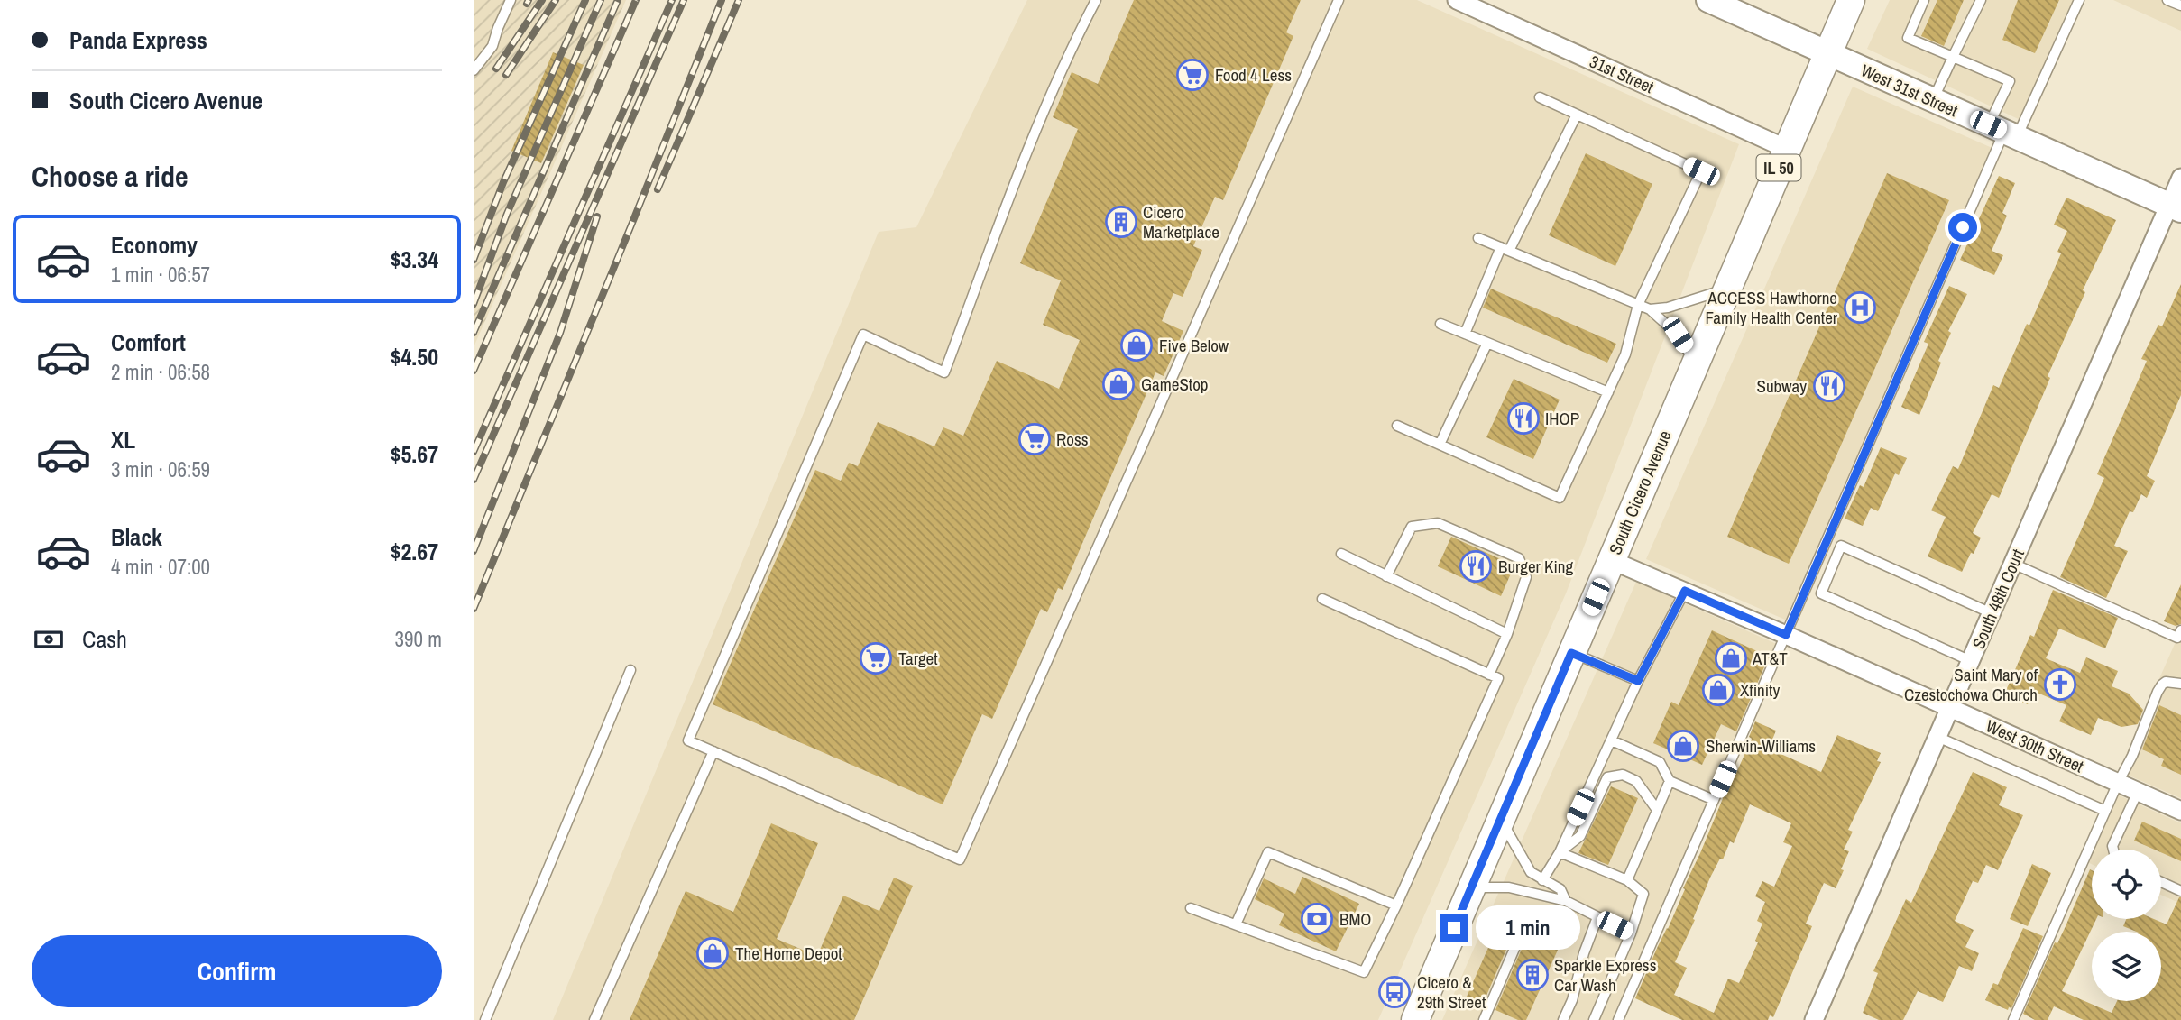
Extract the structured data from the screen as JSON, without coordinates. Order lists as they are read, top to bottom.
{
  "streets": {
    "main road": ["West 31st Street", "IL 50", "South Cicero Avenue"],
    "street": ["31st Street", "South 48th Court", "West 30th Street"]
  },
  "crossings": [
    ["31st Street", "South Cicero Avenue"],
    ["West 31st Street", "South Cicero Avenue"],
    ["West 31st Street", "South 48th Court"],
    ["South Cicero Avenue", "West 30th Street"],
    ["South 48th Court", "West 30th Street"]
  ],
  "places": {
    "supermarket": ["Food 4 Less", "Ross", "Target"],
    "building": ["Cicero Marketplace", "Sparkle Express Car Wash"],
    "hospital": ["ACCESS Hawthorne Family Health Center"],
    "shop": [
      "Five Below",
      "GameStop",
      "AT&T",
      "Xfinity",
      "Sherwin-Williams",
      "The Home Depot"
    ],
    "restaurant": ["Subway", "IHOP", "Burger King"],
    "church": ["Saint Mary of Czestochowa Church"],
    "bank": ["BMO"],
    "bus stop": ["Cicero & 29th Street"]
  },
  "page": {
    "banner": ["Panda Express", "South Cicero Avenue"],
    "heading": "Choose a ride",
    "list": [
      {
        "name": "Economy",
        "note": "1 min · 06:57",
        "value": "$3.34"
      },
      {
        "name": "Comfort",
        "note": "2 min · 06:58",
        "value": "$4.50"
      },
      {
        "name": "XL",
        "note": "3 min · 06:59",
        "value": "$5.67"
      },
      {
        "name": "Black",
        "note": "4 min · 07:00",
        "value": "$2.67"
      }
    ],
    "pay": ["Cash", "390 m"],
    "bubble": "1 min",
    "buttons": "Confirm"
  }
}
